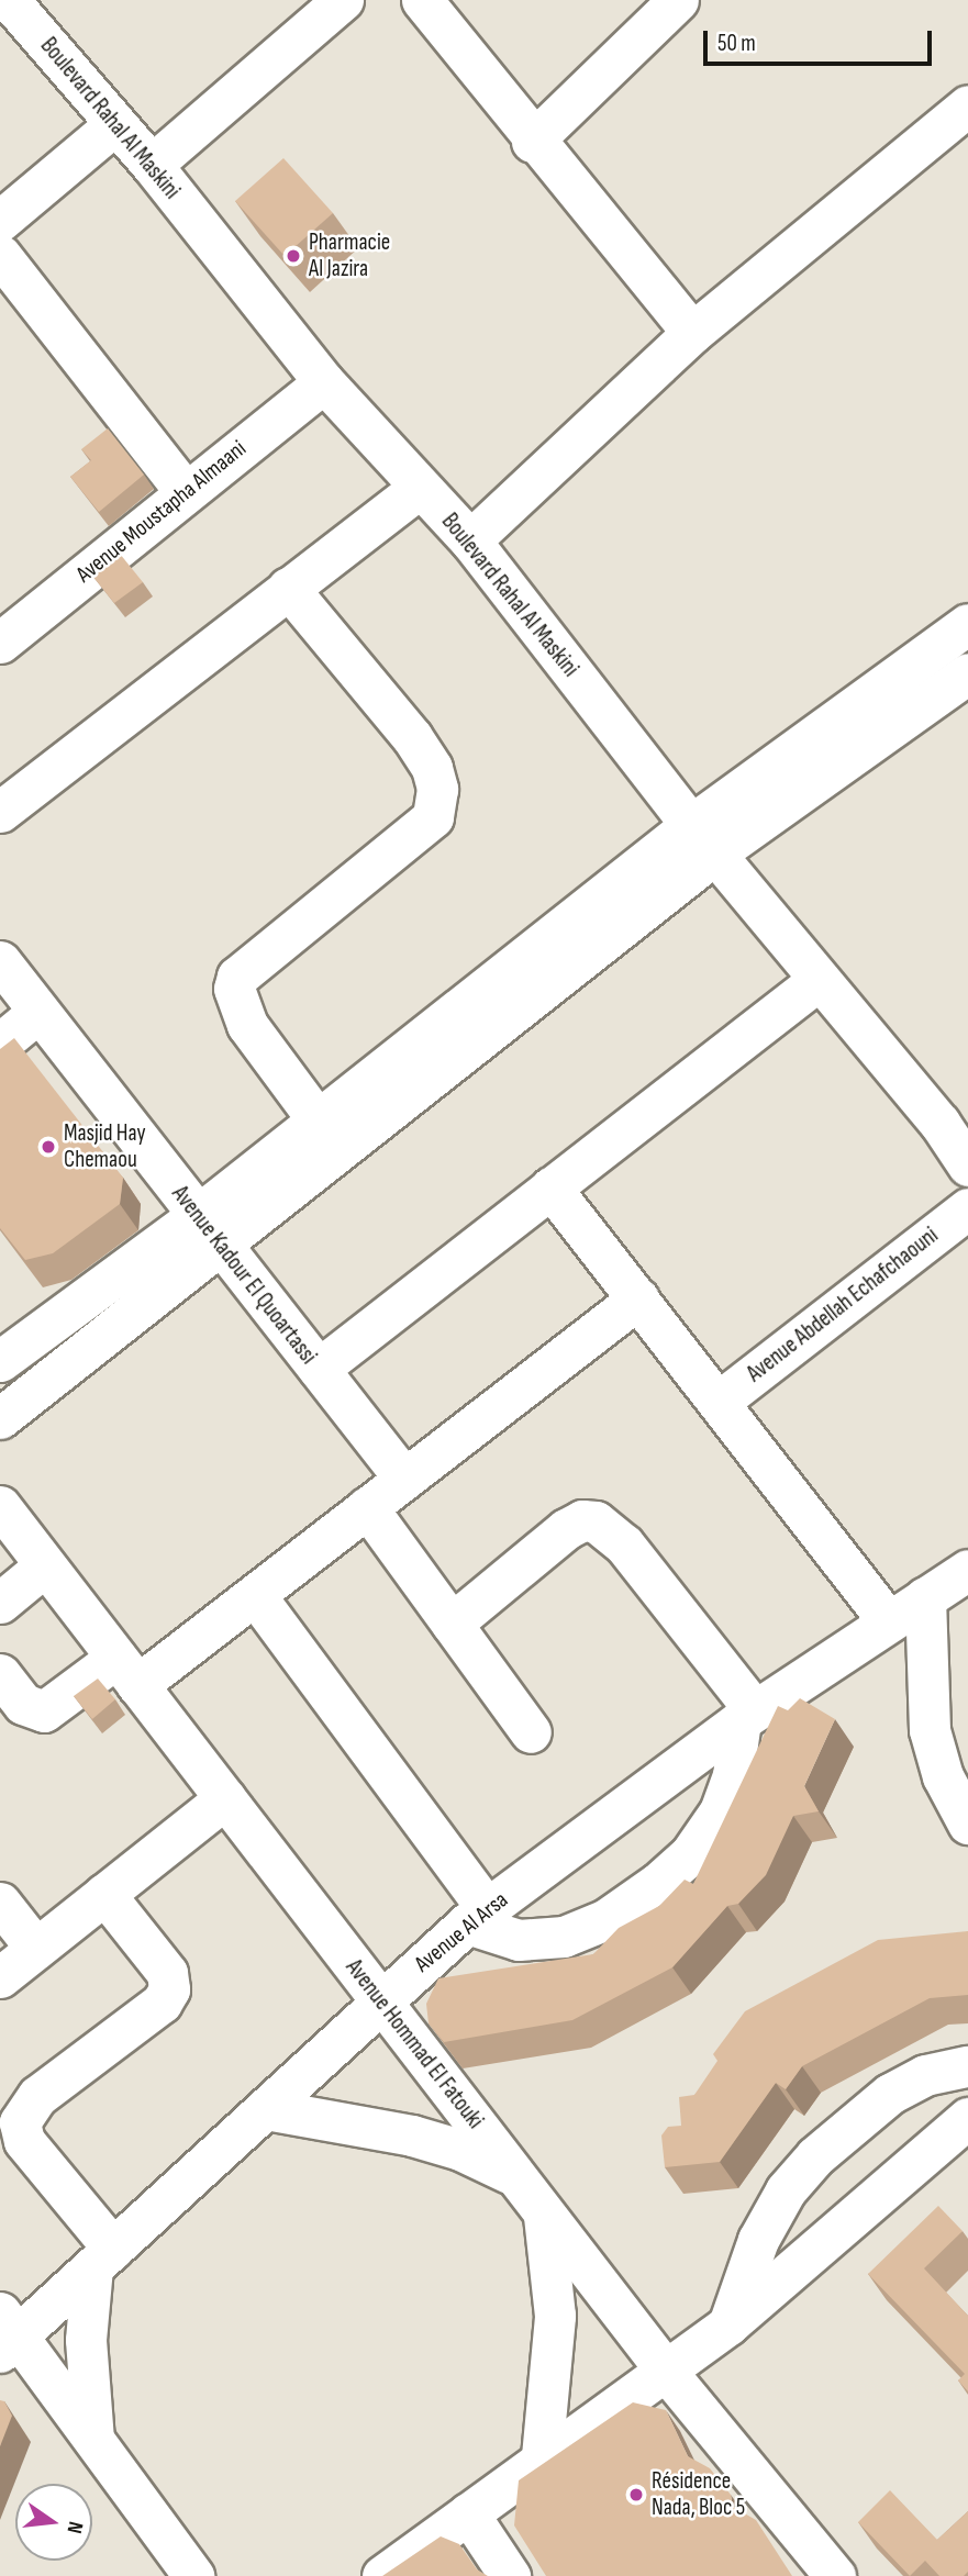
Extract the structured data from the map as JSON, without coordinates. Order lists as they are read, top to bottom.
{
  "streets": {
    "street": [
      "Boulevard Rahal Al Maskini",
      "Avenue Moustapha Almaani",
      "Avenue Kadour El Quoartassi",
      "Avenue Abdellah Echafchaouni",
      "Avenue Al Arsa",
      "Avenue Hommad El Fatouki"
    ]
  },
  "crossings": [
    ["Boulevard Rahal Al Maskini", "Avenue Moustapha Almaani"],
    ["Avenue Al Arsa", "Avenue Hommad El Fatouki"]
  ],
  "places": ["Pharmacie Al Jazira", "Masjid Hay Chemaou", "Résidence Nada, Bloc 5"],
  "scale_bar": "50 m",
  "north": "right"
}
